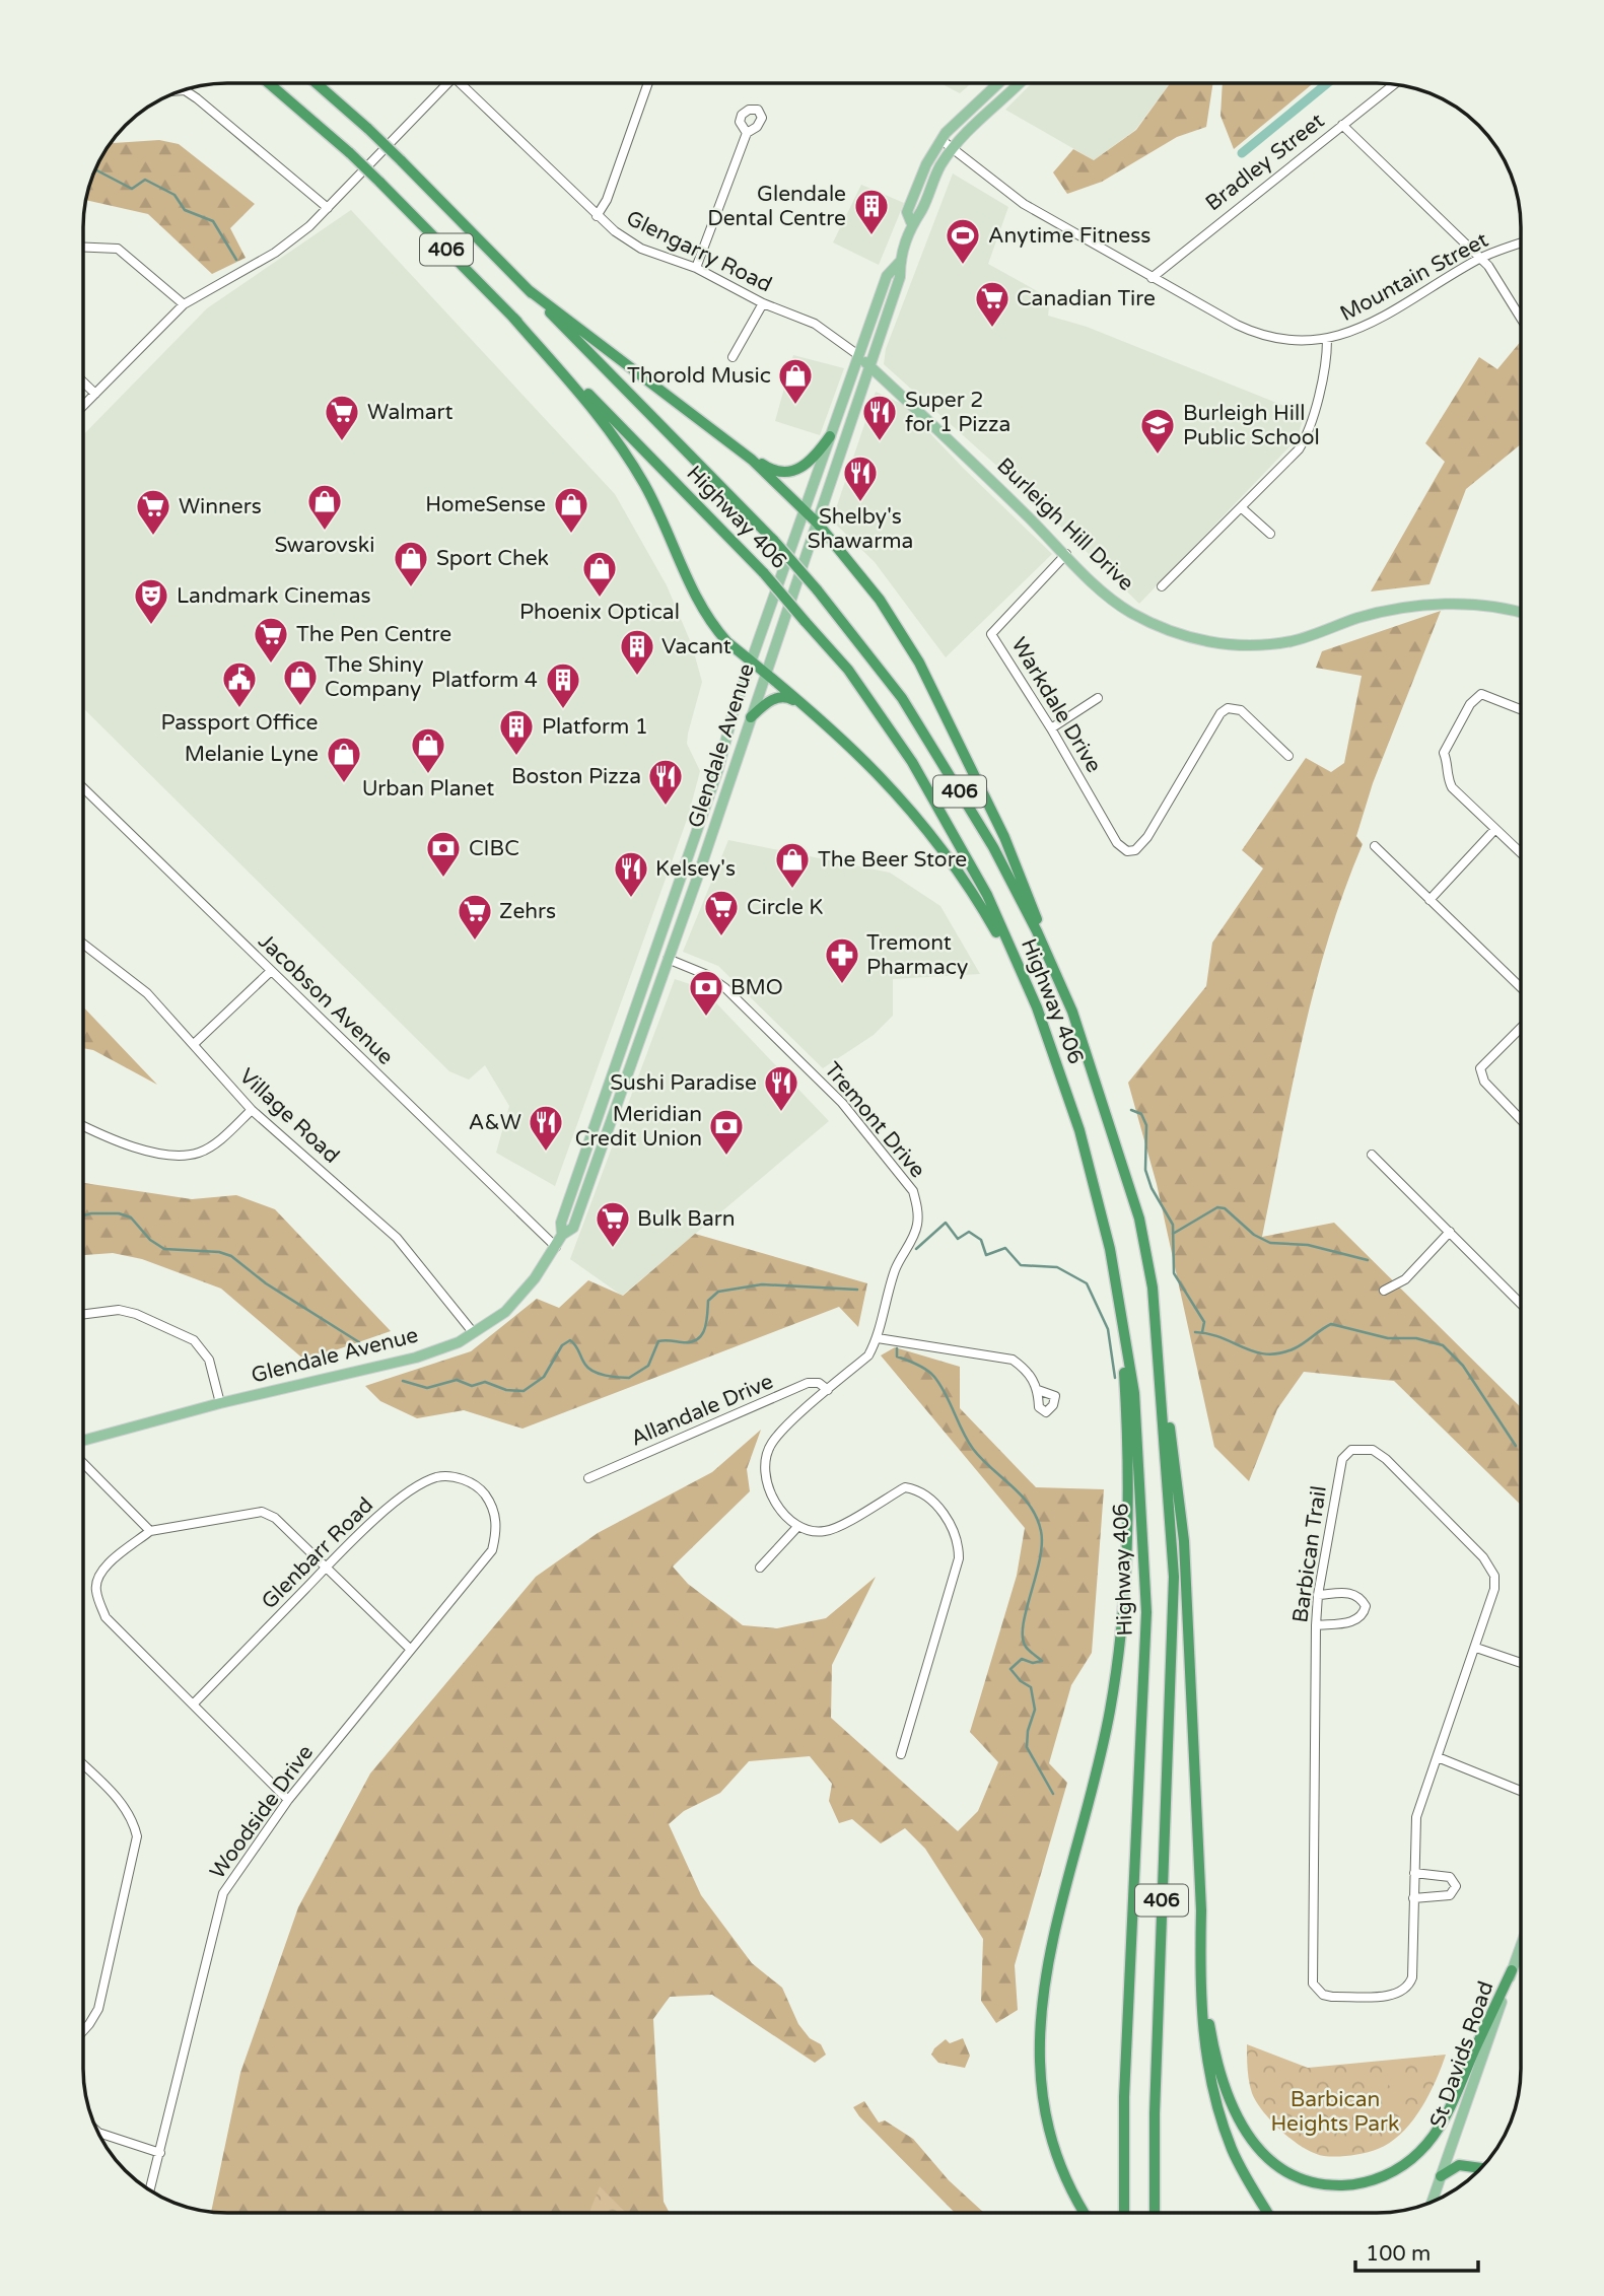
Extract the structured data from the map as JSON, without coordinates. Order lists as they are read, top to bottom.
{
  "streets": {
    "highway": ["406", "Highway 406"],
    "main road": ["Burleigh Hill Drive", "Glendale Avenue", "St Davids Road"],
    "street": [
      "Bradley Street",
      "Glengarry Road",
      "Mountain Street",
      "Warkdale Drive",
      "Jacobson Avenue",
      "Village Road",
      "Tremont Drive",
      "Allandale Drive",
      "Glenbarr Road",
      "Barbican Trail",
      "Woodside Drive"
    ]
  },
  "crossings": [
    ["Bradley Street", "Mountain Street"],
    ["Glengarry Road", "Burleigh Hill Drive"],
    ["Glengarry Road", "Glendale Avenue"],
    ["Mountain Street", "Glendale Avenue"],
    ["Burleigh Hill Drive", "Warkdale Drive"],
    ["Burleigh Hill Drive", "Glendale Avenue"],
    ["Glendale Avenue", "Jacobson Avenue"],
    ["Glendale Avenue", "Village Road"],
    ["Glendale Avenue", "Tremont Drive"],
    ["Tremont Drive", "Allandale Drive"],
    ["Glenbarr Road", "Woodside Drive"]
  ],
  "parks": ["Barbican Heights Park"],
  "places": {
    "building": [
      "Glendale Dental Centre",
      "Vacant",
      "Platform 4",
      "Platform 1"
    ],
    "sports": ["Anytime Fitness"],
    "supermarket": [
      "Canadian Tire",
      "Walmart",
      "Winners",
      "The Pen Centre",
      "Circle K",
      "Zehrs",
      "Bulk Barn"
    ],
    "shop": [
      "Thorold Music",
      "Swarovski",
      "HomeSense",
      "Sport Chek",
      "Phoenix Optical",
      "The Shiny Company",
      "Urban Planet",
      "Melanie Lyne",
      "The Beer Store"
    ],
    "restaurant": [
      "Super 2 for 1 Pizza",
      "Shelby's Shawarma",
      "Boston Pizza",
      "Kelsey's",
      "Sushi Paradise",
      "A&W"
    ],
    "school or university": ["Burleigh Hill Public School"],
    "theatre": ["Landmark Cinemas"],
    "public building": ["Passport Office"],
    "bank": ["CIBC", "BMO", "Meridian Credit Union"],
    "pharmacy": ["Tremont Pharmacy"]
  },
  "scale_bar": "100 m"
}
